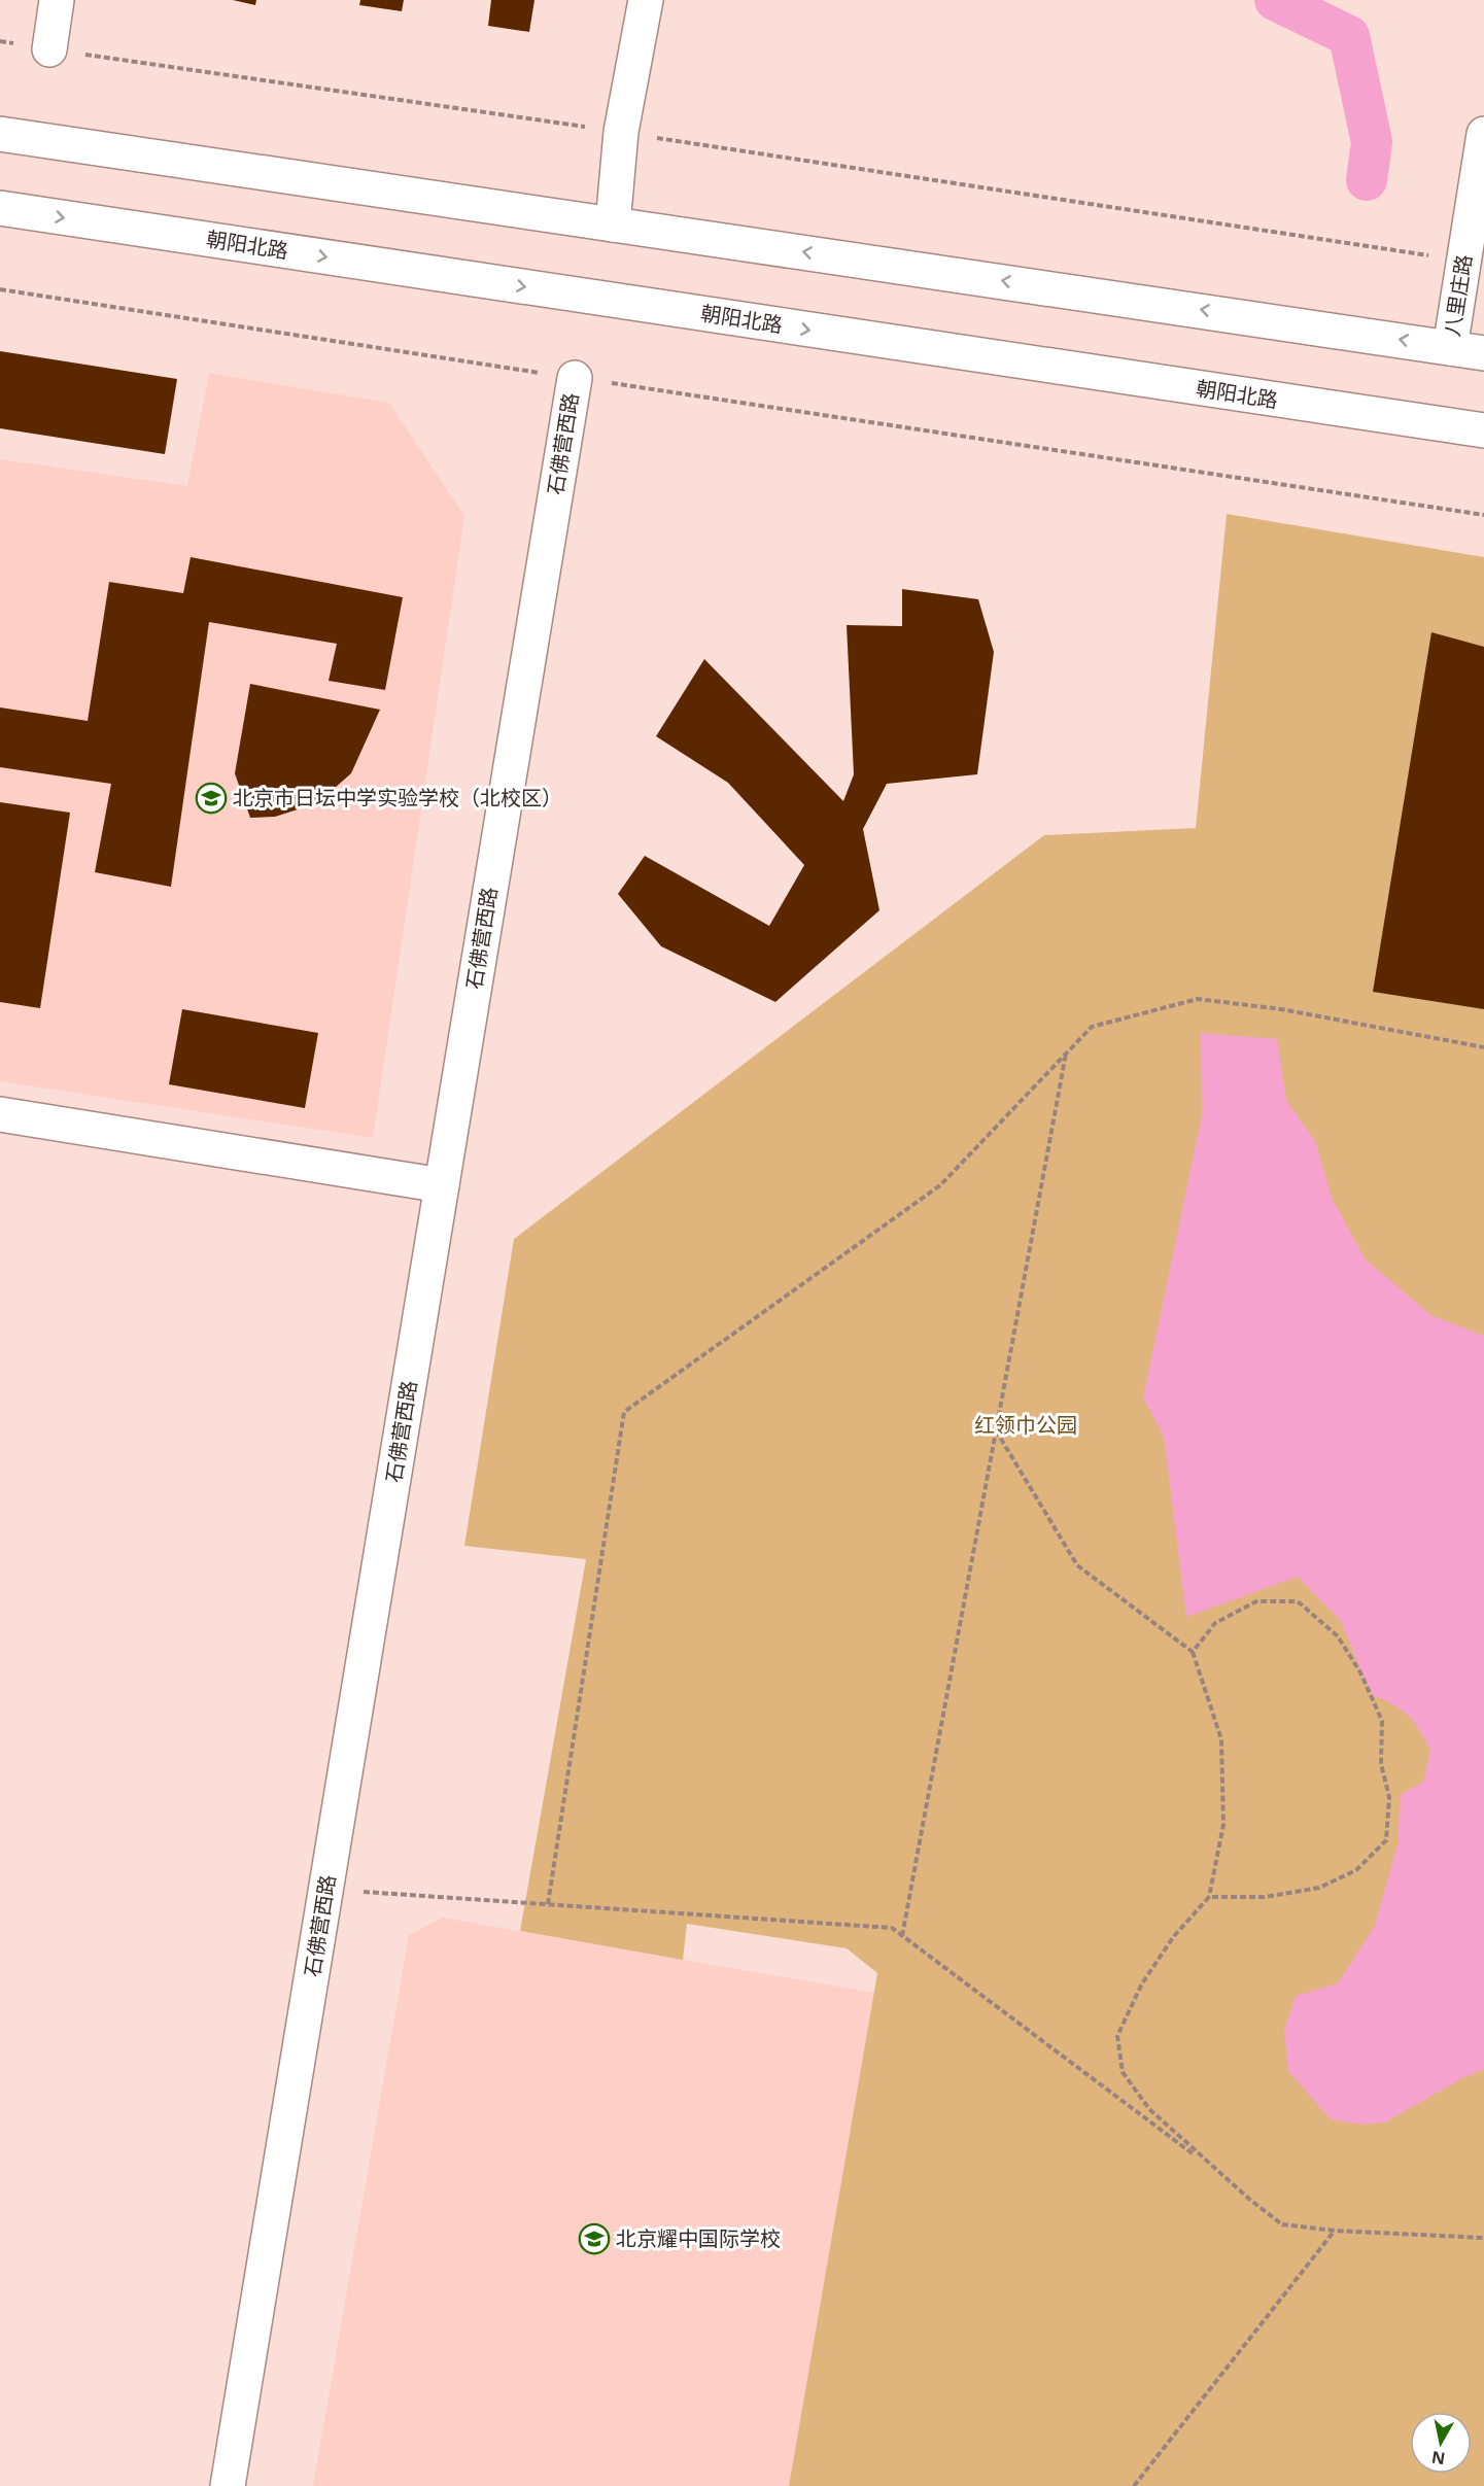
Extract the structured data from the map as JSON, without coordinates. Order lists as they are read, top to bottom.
{
  "streets": {
    "street": ["朝阳北路", "八里庄路", "石佛营西路"]
  },
  "parks": ["红领巾公园"],
  "places": {
    "school or university": ["北京市日坛中学实验学校（北校区）", "北京耀中国际学校"]
  },
  "north": "bottom"
}
